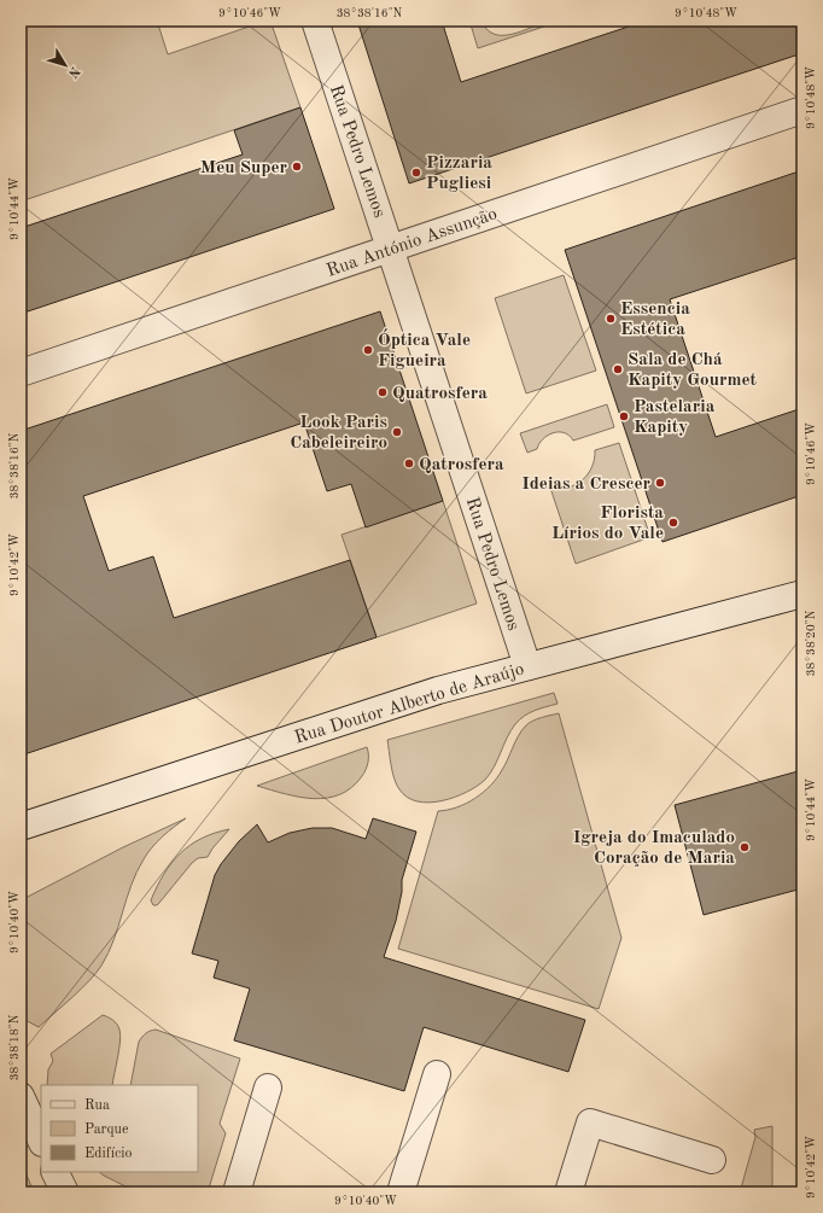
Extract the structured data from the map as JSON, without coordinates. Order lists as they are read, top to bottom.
{
  "streets": {
    "street": ["Rua Pedro Lemos", "Rua António Assunção", "Rua Doutor Alberto de Araújo"]
  },
  "crossings": [
    ["Rua Pedro Lemos", "Rua António Assunção"],
    ["Rua Pedro Lemos", "Rua Doutor Alberto de Araújo"]
  ],
  "places": [
    "Meu Super",
    "Pizzaria Pugliesi",
    "Essencia Estética",
    "Óptica Vale Figueira",
    "Sala de Chá Kapity Gourmet",
    "Quatrosfera",
    "Pastelaria Kapity",
    "Look Paris Cabeleireiro",
    "Qatrosfera",
    "Ideias a Crescer",
    "Florista Lírios do Vale",
    "Igreja do Imaculado Coração de Maria"
  ],
  "legend": ["Rua", "Parque", "Edifício"],
  "north": "bottom right",
  "coordinates": [
    "9°10'46\"W",
    "38°38'16\"N",
    "9°10'48\"W",
    "9°10'44\"W",
    "9°10'42\"W",
    "38°38'20\"N",
    "9°10'40\"W",
    "38°38'18\"N"
  ]
}
